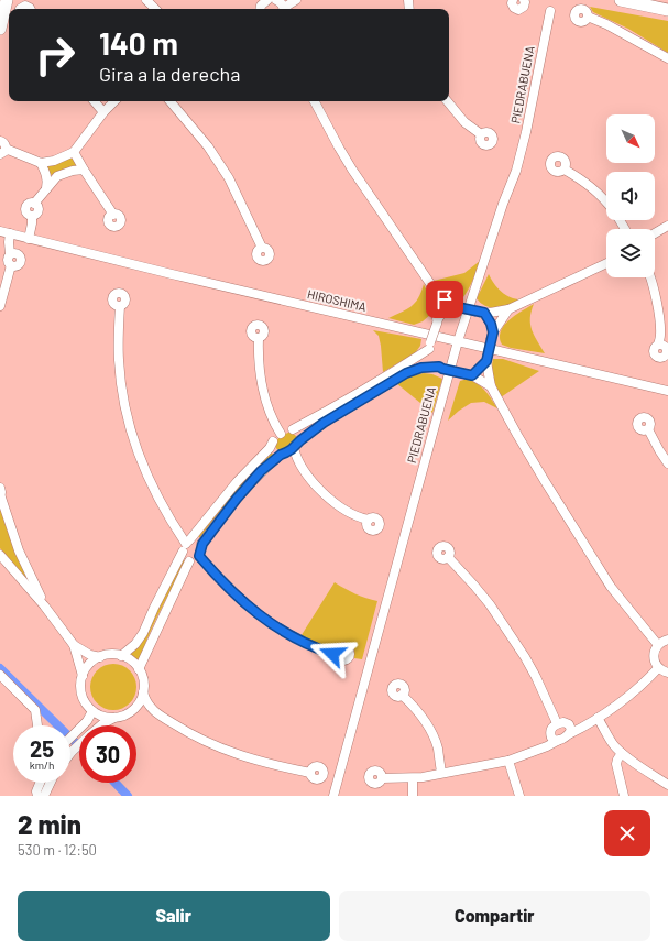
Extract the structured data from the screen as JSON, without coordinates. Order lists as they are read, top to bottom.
{
  "streets": {
    "street": ["PIEDRABUENA", "HIROSHIMA"]
  },
  "crossings": [
    ["PIEDRABUENA", "HIROSHIMA"]
  ],
  "north": "bottom right",
  "page": {
    "turn": ["140 m", "Gira a la derecha"],
    "speed": "25 km/h",
    "limit": "30",
    "heading": ["2 min", "530 m · 12:50"],
    "buttons": ["Salir", "Compartir"]
  }
}
